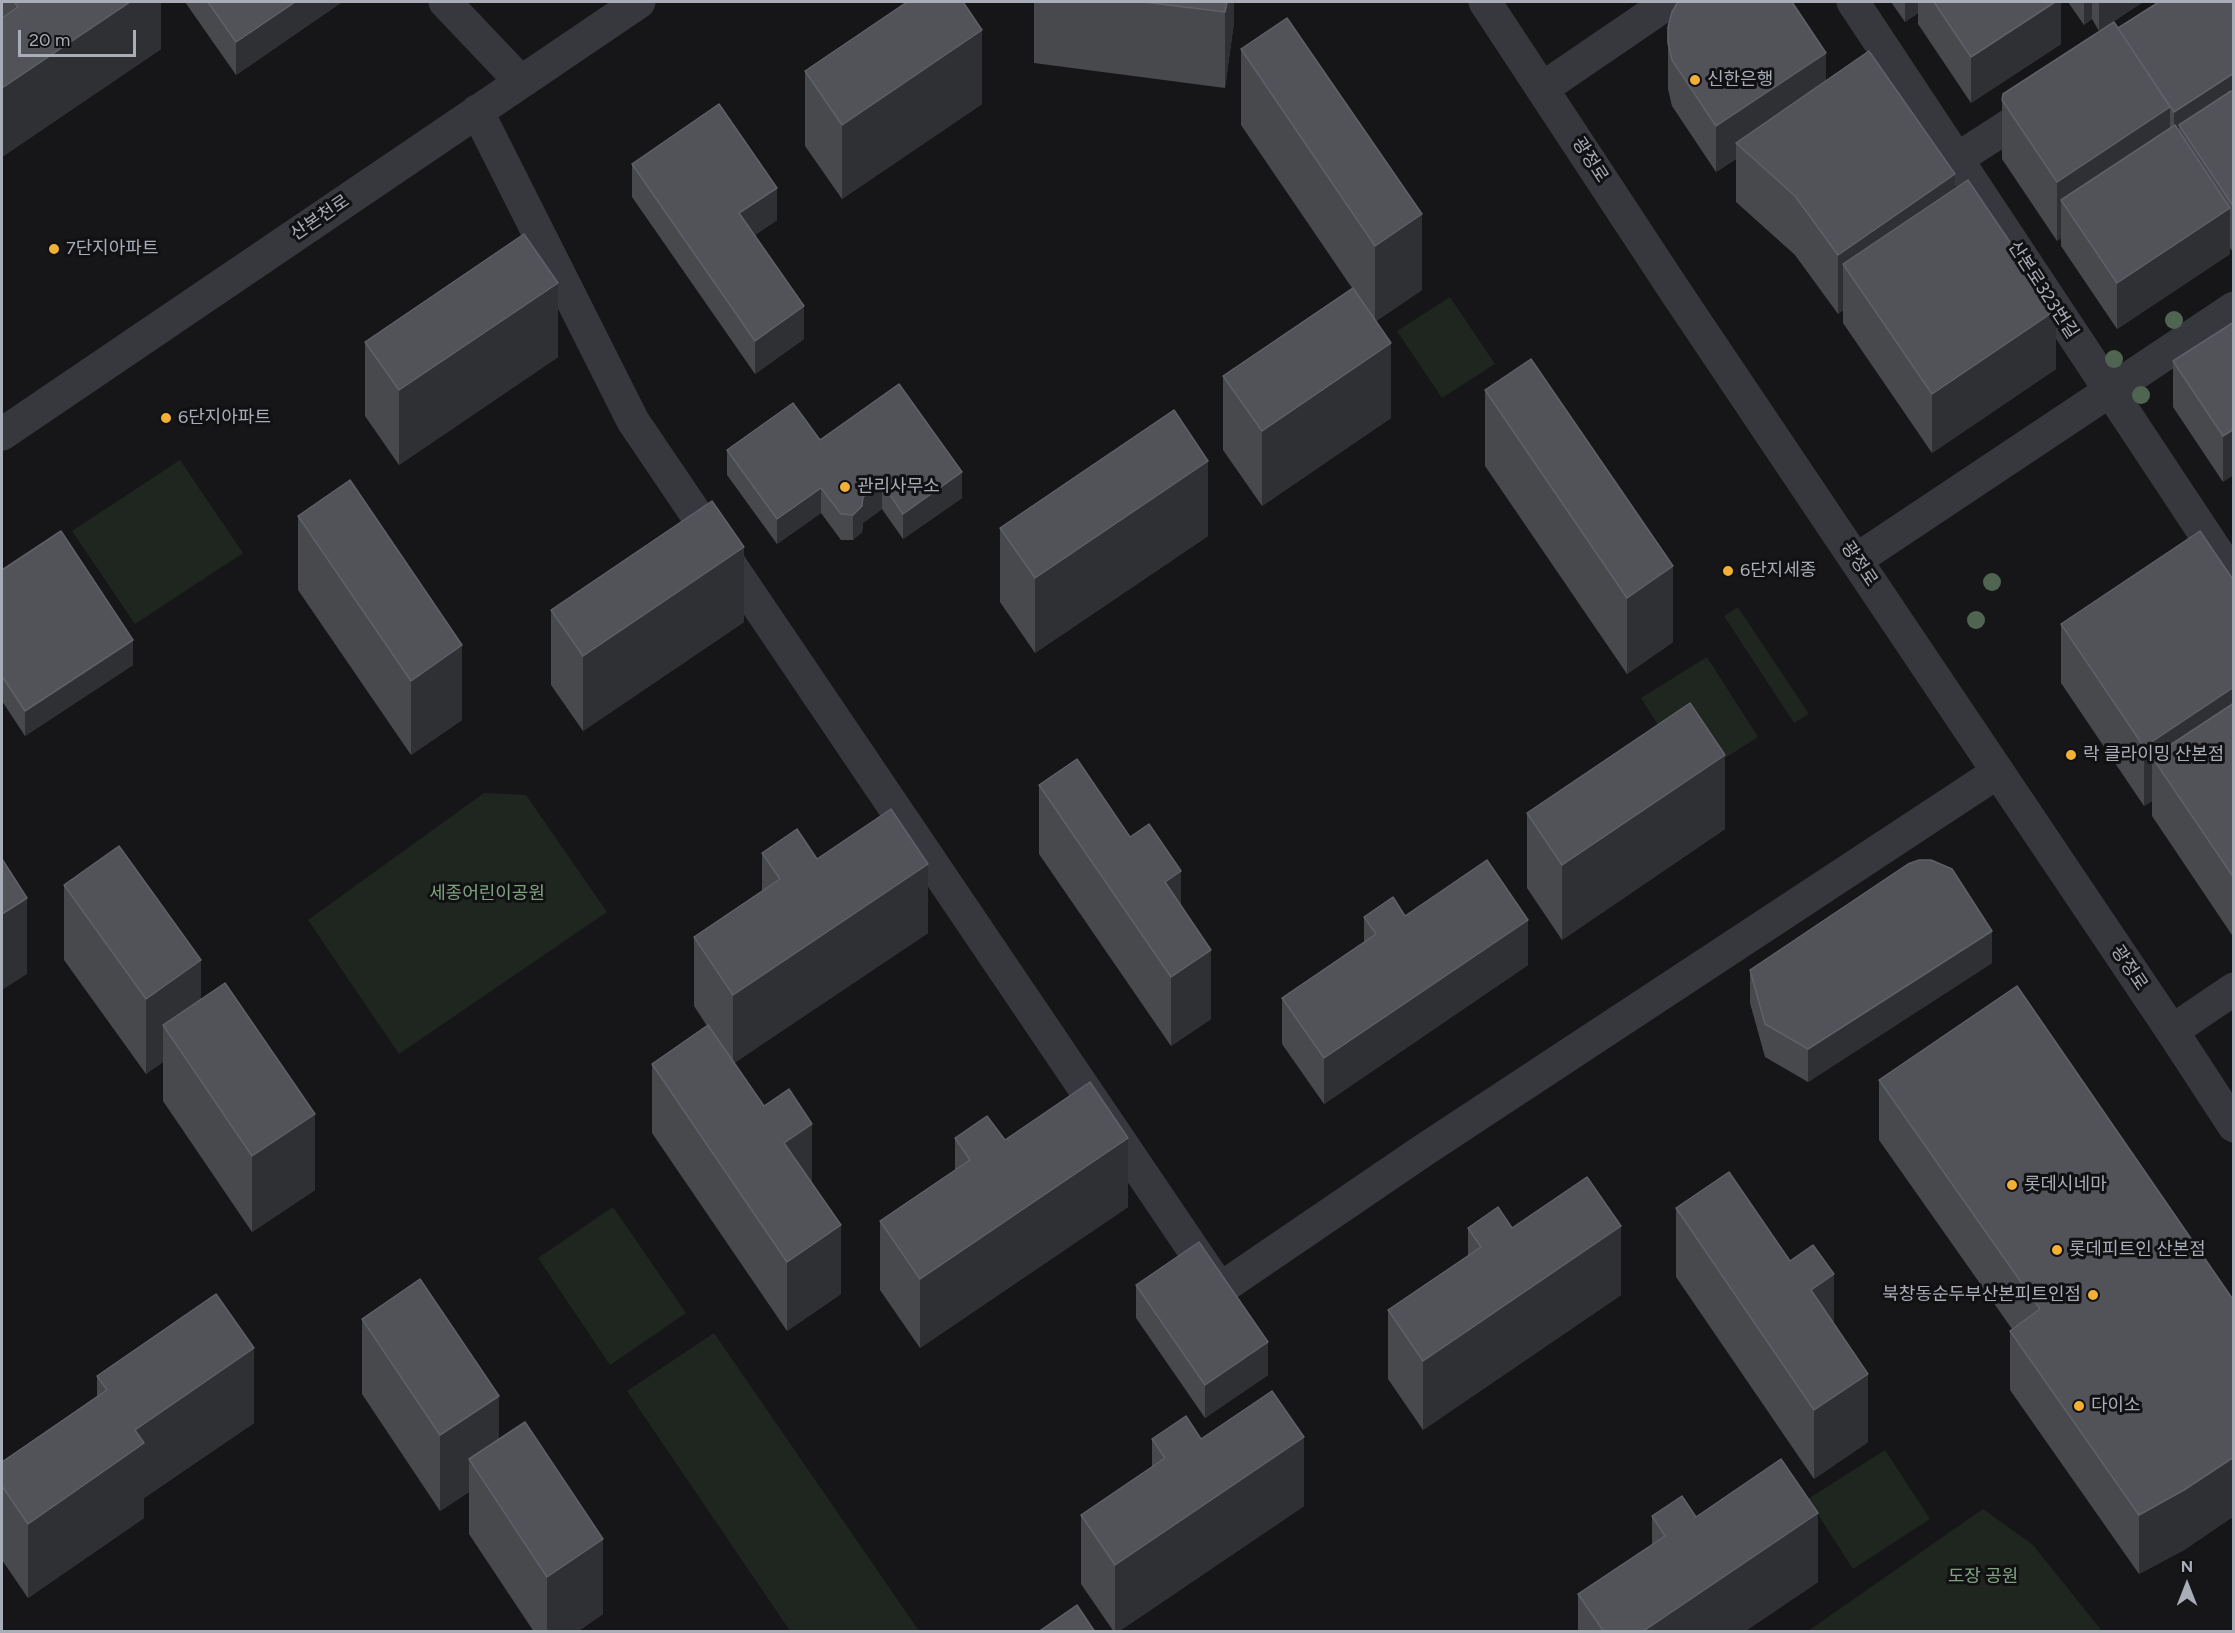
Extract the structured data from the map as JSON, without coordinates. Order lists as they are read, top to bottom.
{
  "streets": {
    "street": ["광정로", "산본천로", "산본로323번길"]
  },
  "parks": ["세종어린이공원", "도장 공원"],
  "places": [
    "신한은행",
    "7단지아파트",
    "6단지아파트",
    "관리사무소",
    "6단지세종",
    "락 클라이밍 산본점",
    "롯데시네마",
    "롯데피트인 산본점",
    "북창동순두부산본피트인점",
    "다이소"
  ],
  "scale_bar": "20 m",
  "north": "top"
}
